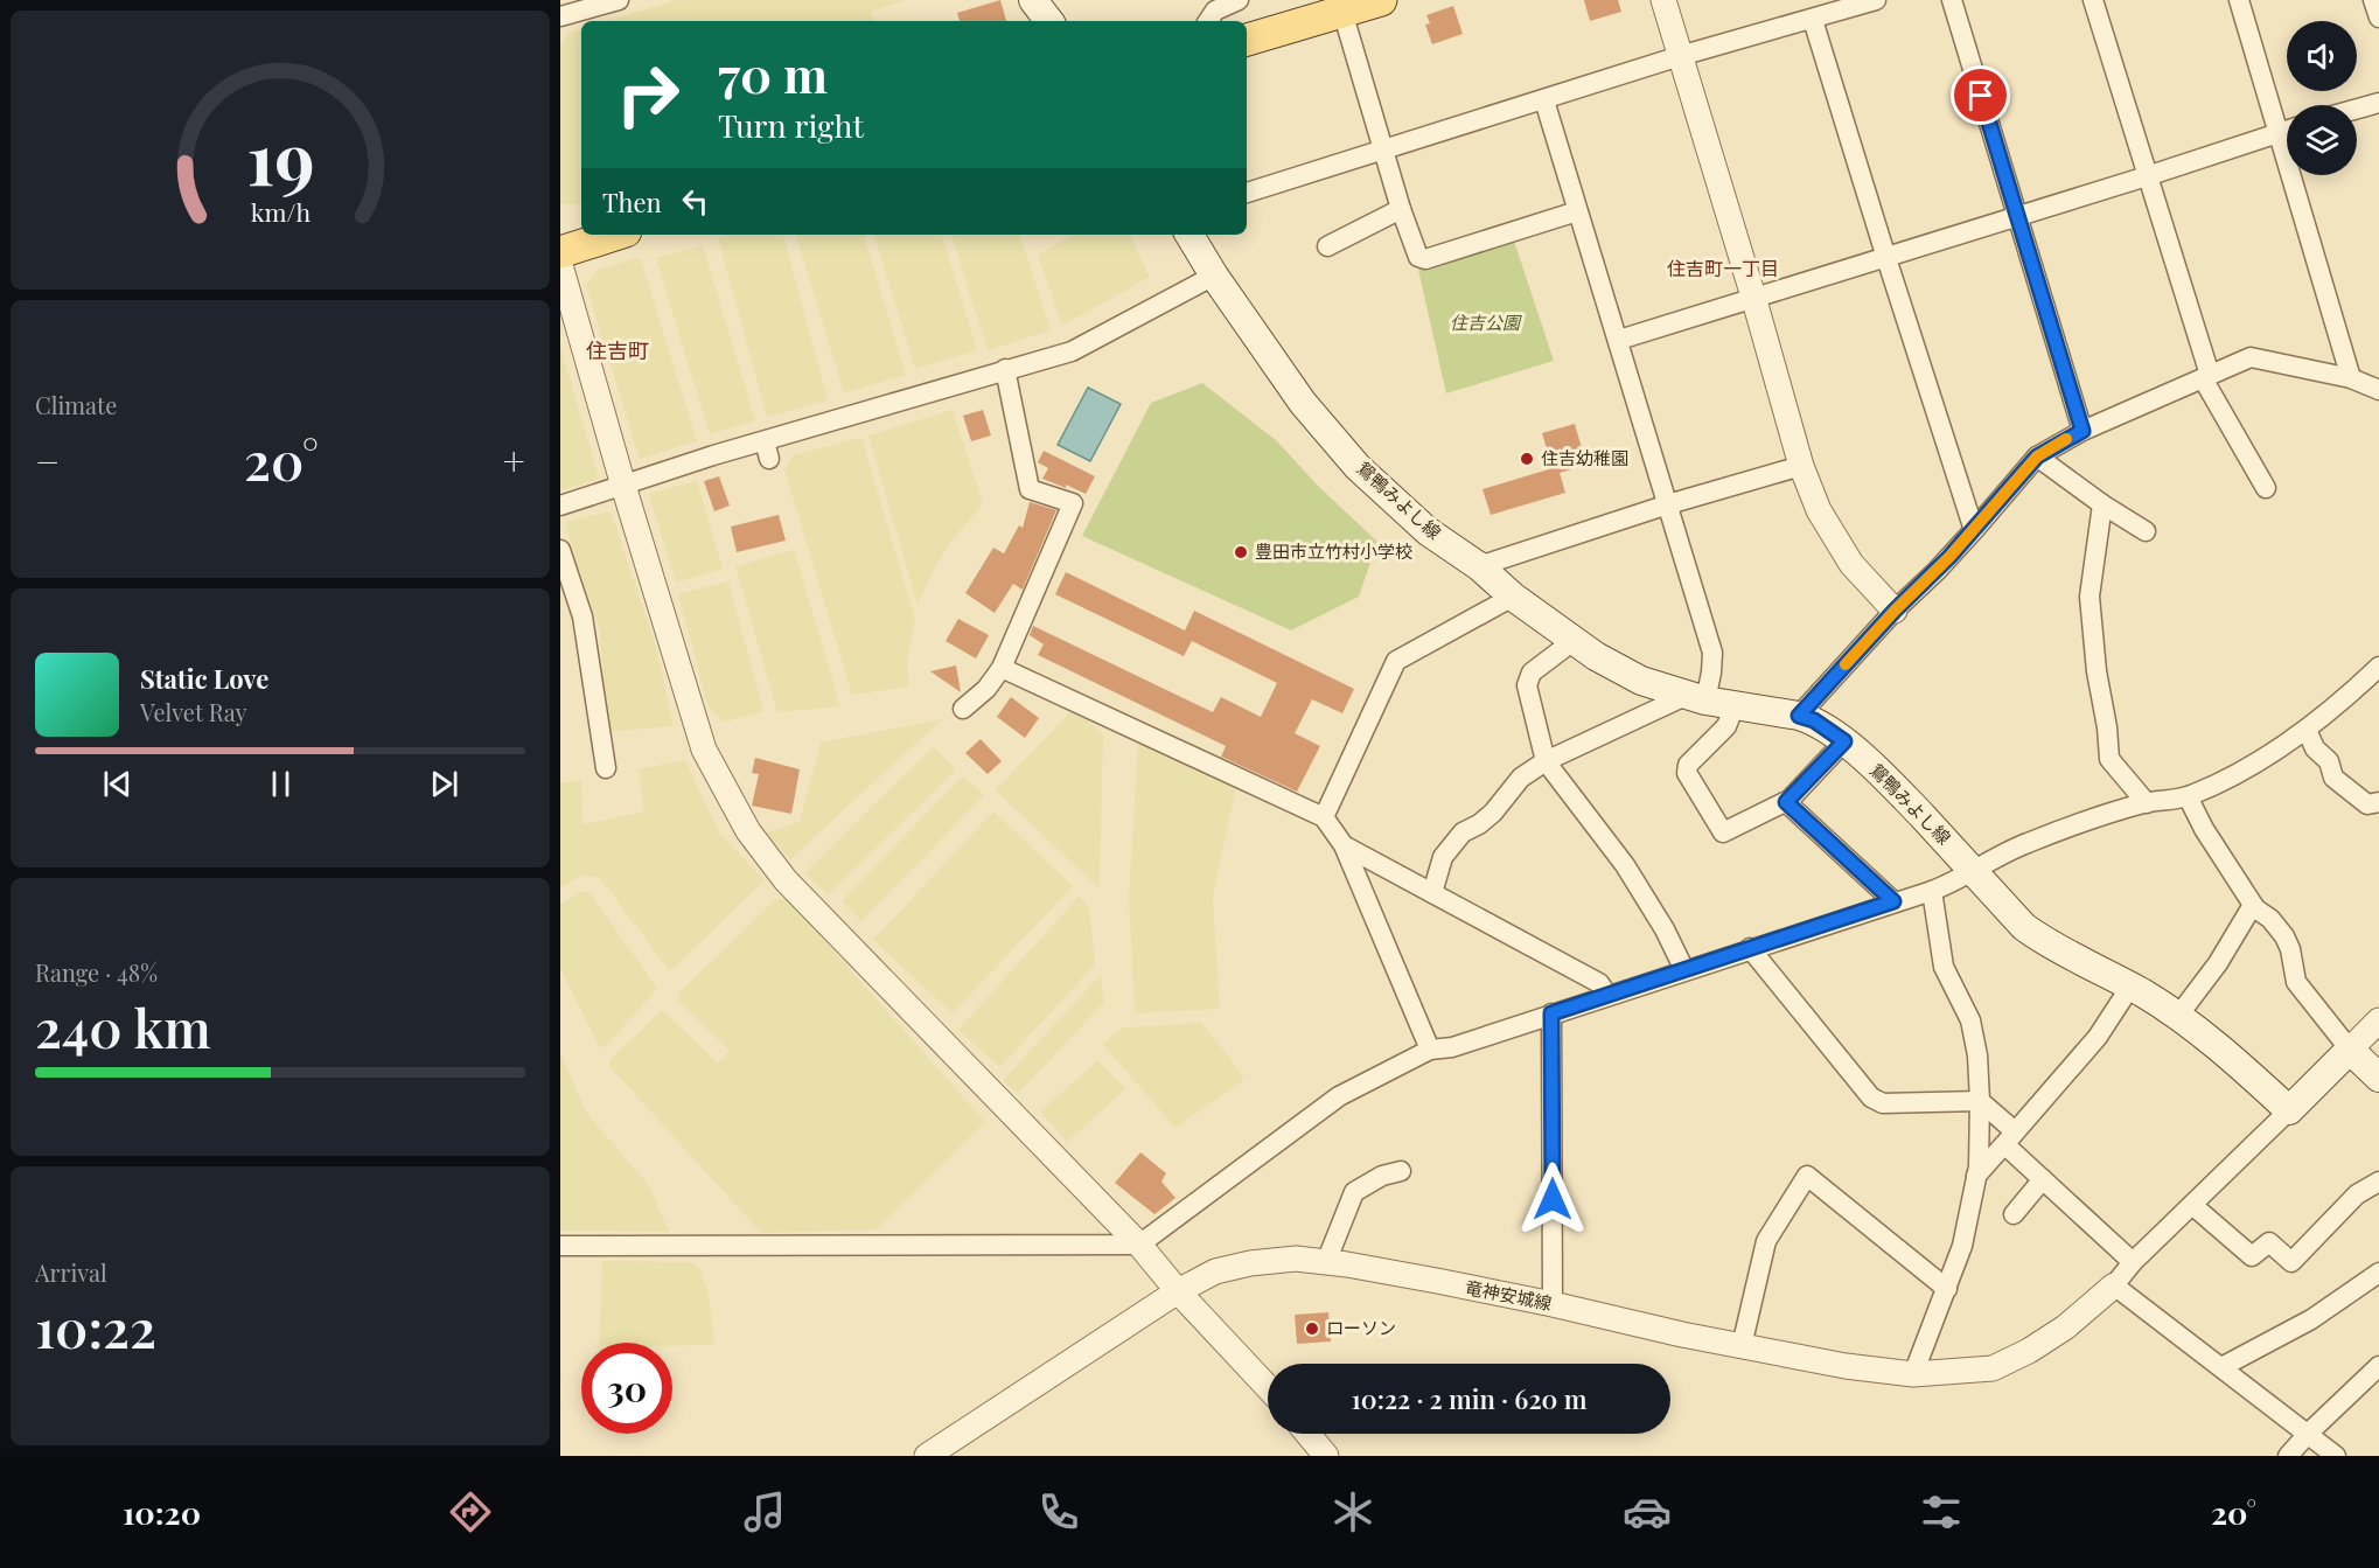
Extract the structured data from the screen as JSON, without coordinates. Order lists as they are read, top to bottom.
{
  "streets": {
    "main road": ["鴛鴨みよし線"],
    "street": ["竜神安城線"]
  },
  "districts": ["住吉町一丁目", "住吉町"],
  "parks": ["住吉公園"],
  "places": ["住吉幼稚園", "豊田市立竹村小学校", "ローソン"],
  "page": {
    "turn": ["70 m", "Turn right"],
    "then": "Then",
    "tile": [
      "Climate",
      ["Range · 48%", "240 km"],
      ["Arrival", "10:22"]
    ],
    "heat": ["−", "20°", "+"],
    "song": ["Static Love", "Velvet Ray"],
    "limit": "30",
    "trip": "10:22 · 2 min · 620 m",
    "tabs": ["10:20", "20°"],
    "gauge": ["19", "km/h"]
  }
}
